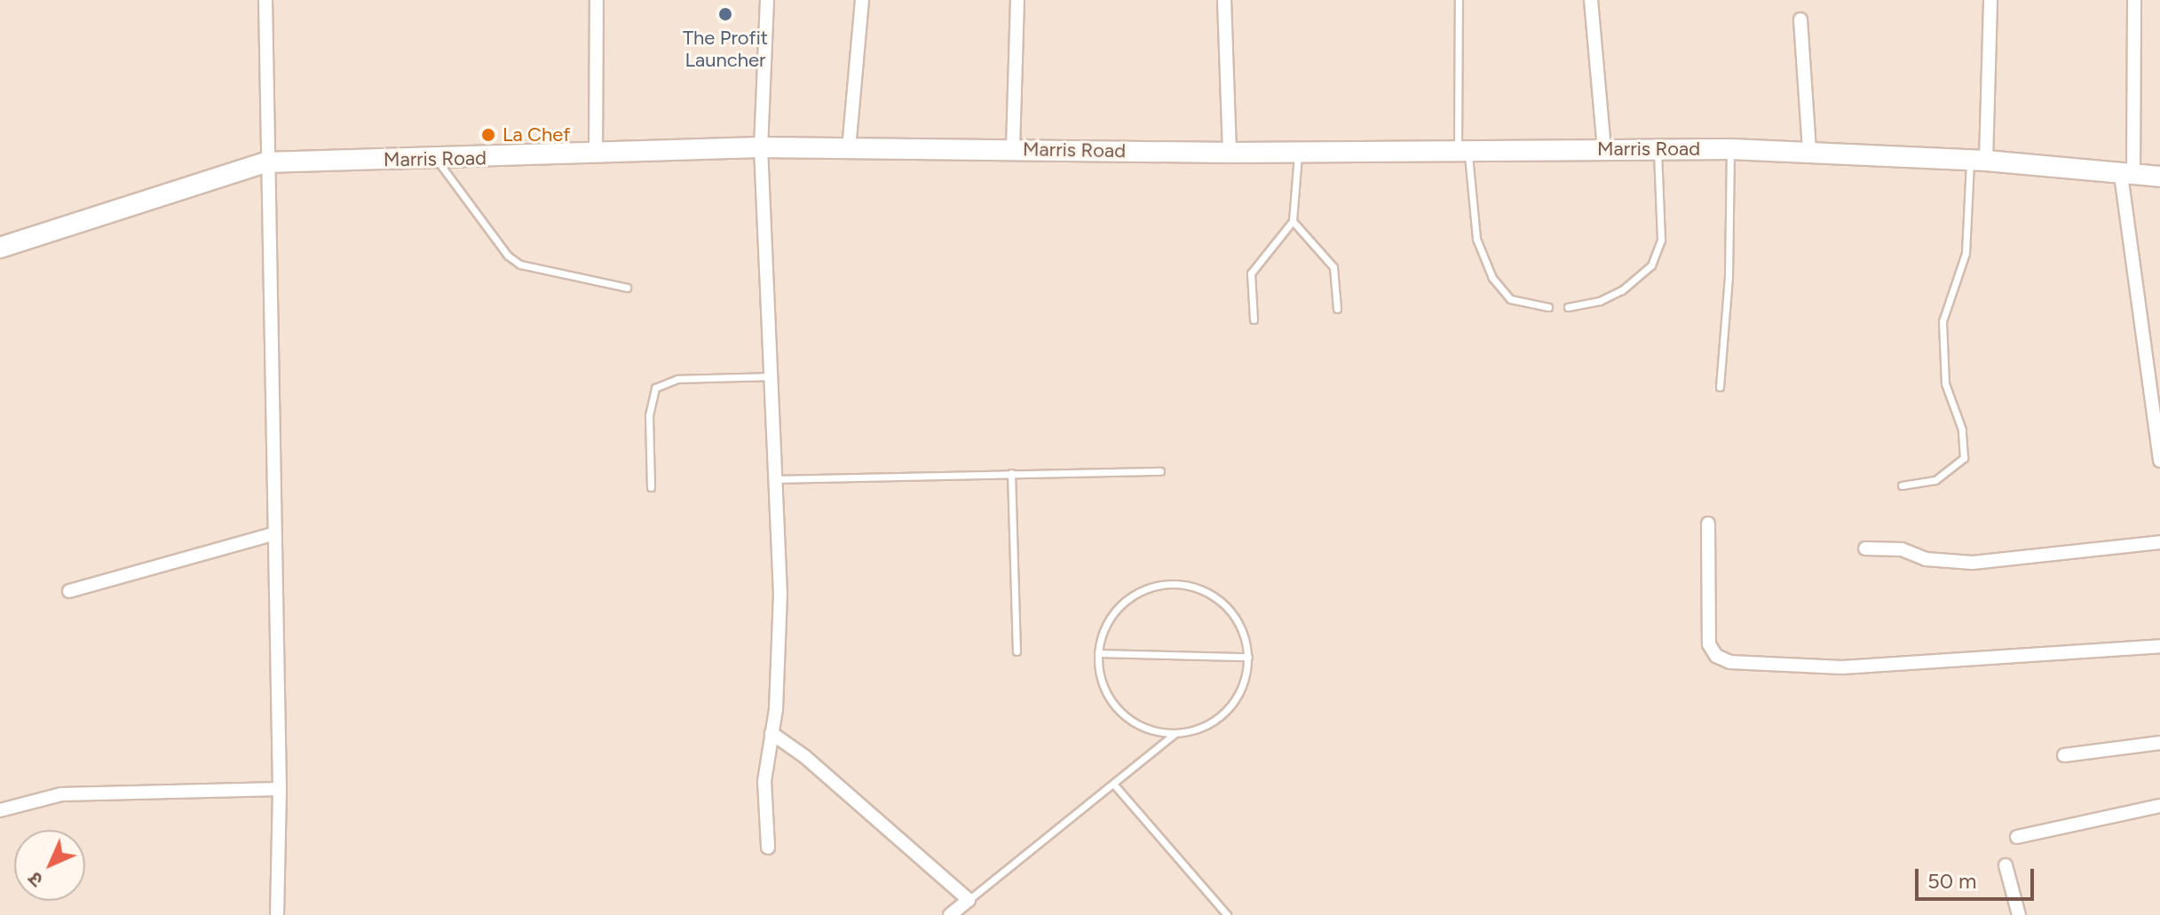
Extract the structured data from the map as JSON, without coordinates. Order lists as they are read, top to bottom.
{
  "streets": {
    "street": ["Marris Road"]
  },
  "places": ["The Profit Launcher", "La Chef"],
  "scale_bar": "50 m",
  "north": "bottom left"
}
